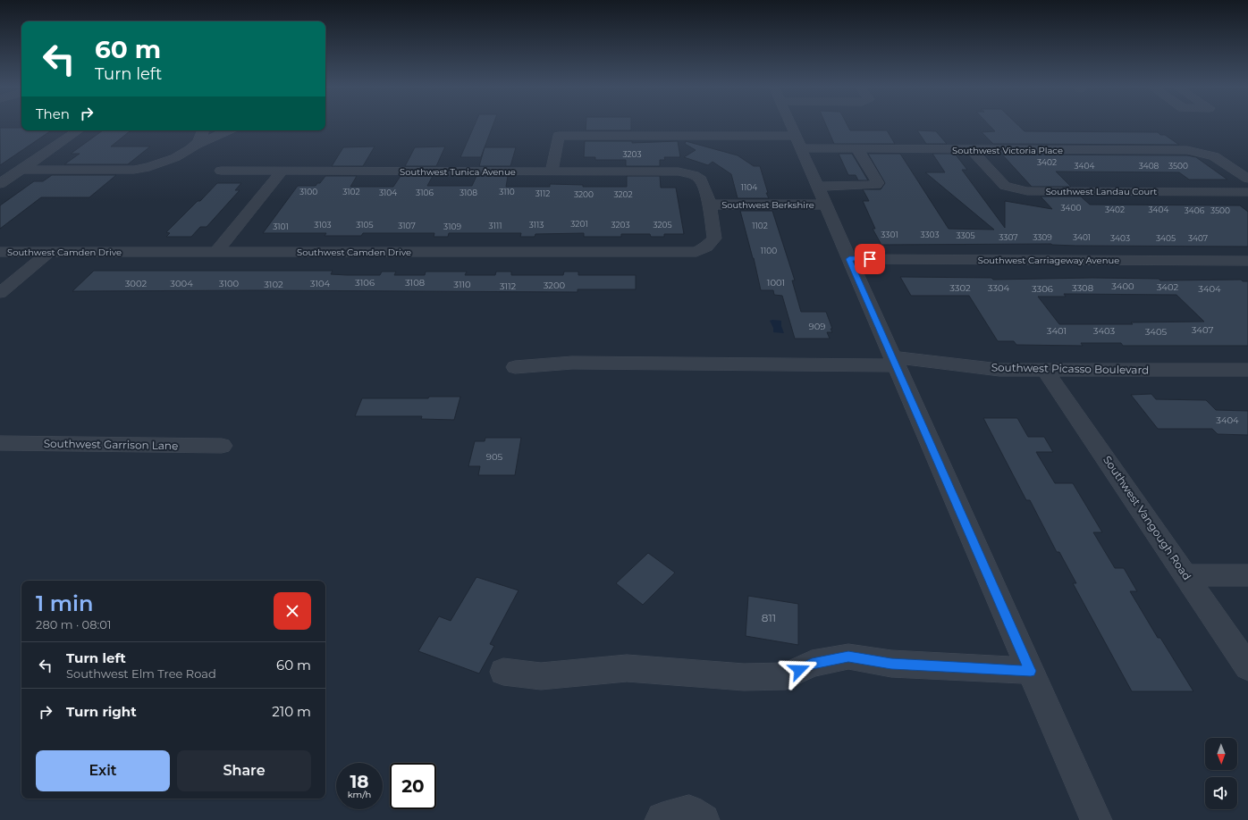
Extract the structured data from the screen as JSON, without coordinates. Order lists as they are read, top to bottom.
{
  "streets": {
    "street": [
      "Southwest Victoria Place",
      "Southwest Tunica Avenue",
      "Southwest Landau Court",
      "Southwest Berkshire",
      "Southwest Camden Drive",
      "Southwest Carriageway Avenue",
      "Southwest Picasso Boulevard",
      "Southwest Garrison Lane",
      "Southwest Vangough Road"
    ]
  },
  "crossings": [
    ["Southwest Victoria Place", "Southwest Tunica Avenue"],
    ["Southwest Victoria Place", "Southwest Landau Court"],
    ["Southwest Tunica Avenue", "Southwest Berkshire"],
    ["Southwest Tunica Avenue", "Southwest Camden Drive"],
    ["Southwest Berkshire", "Southwest Camden Drive"],
    ["Southwest Picasso Boulevard", "Southwest Vangough Road"]
  ],
  "house_numbers": [
    "3203",
    "3402",
    "3404",
    "3408",
    "3500",
    "1104",
    "3100",
    "3102",
    "3110",
    "3104",
    "3106",
    "3108",
    "3112",
    "3200",
    "3202",
    "3400",
    "3402",
    "3404",
    "3406",
    "3500",
    "3201",
    "3103",
    "3105",
    "3113",
    "3203",
    "3205",
    "3107",
    "3111",
    "1102",
    "3101",
    "3109",
    "3301",
    "3303",
    "3305",
    "3307",
    "3309",
    "3401",
    "3403",
    "3405",
    "3407",
    "1100",
    "3106",
    "3108",
    "1001",
    "3002",
    "3004",
    "3100",
    "3104",
    "3102",
    "3110",
    "3200",
    "3112",
    "3400",
    "3402",
    "3302",
    "3304",
    "3308",
    "3306",
    "3404",
    "909",
    "3407",
    "3401",
    "3403",
    "3405",
    "3404",
    "905",
    "811"
  ],
  "north": "bottom",
  "page": {
    "turn": ["60 m", "Turn left"],
    "then": "Then",
    "heading": ["1 min", "280 m · 08:01"],
    "list": [
      {
        "name": "Turn left",
        "note": "Southwest Elm Tree Road",
        "value": "60 m"
      },
      {
        "name": "Turn right",
        "value": "210 m"
      }
    ],
    "buttons": ["Exit", "Share"],
    "speed": "18 km/h",
    "limit": "20"
  }
}
